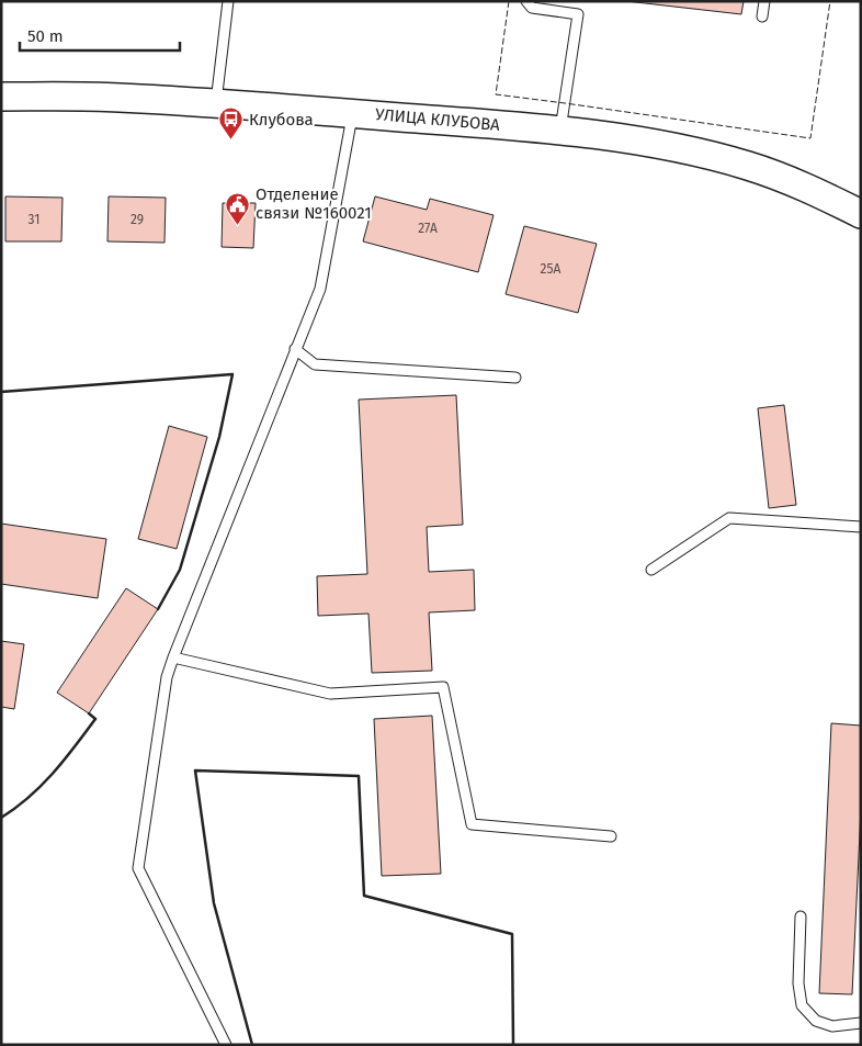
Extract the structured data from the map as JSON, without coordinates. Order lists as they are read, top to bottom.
{
  "streets": {
    "main road": ["УЛИЦА КЛУБОВА"]
  },
  "places": {
    "bus stop": ["Клубова"],
    "public building": ["Отделение связи №160021"]
  },
  "house_numbers": [
    "31",
    "29",
    "27А",
    "25А"
  ],
  "scale_bar": "50 m"
}
